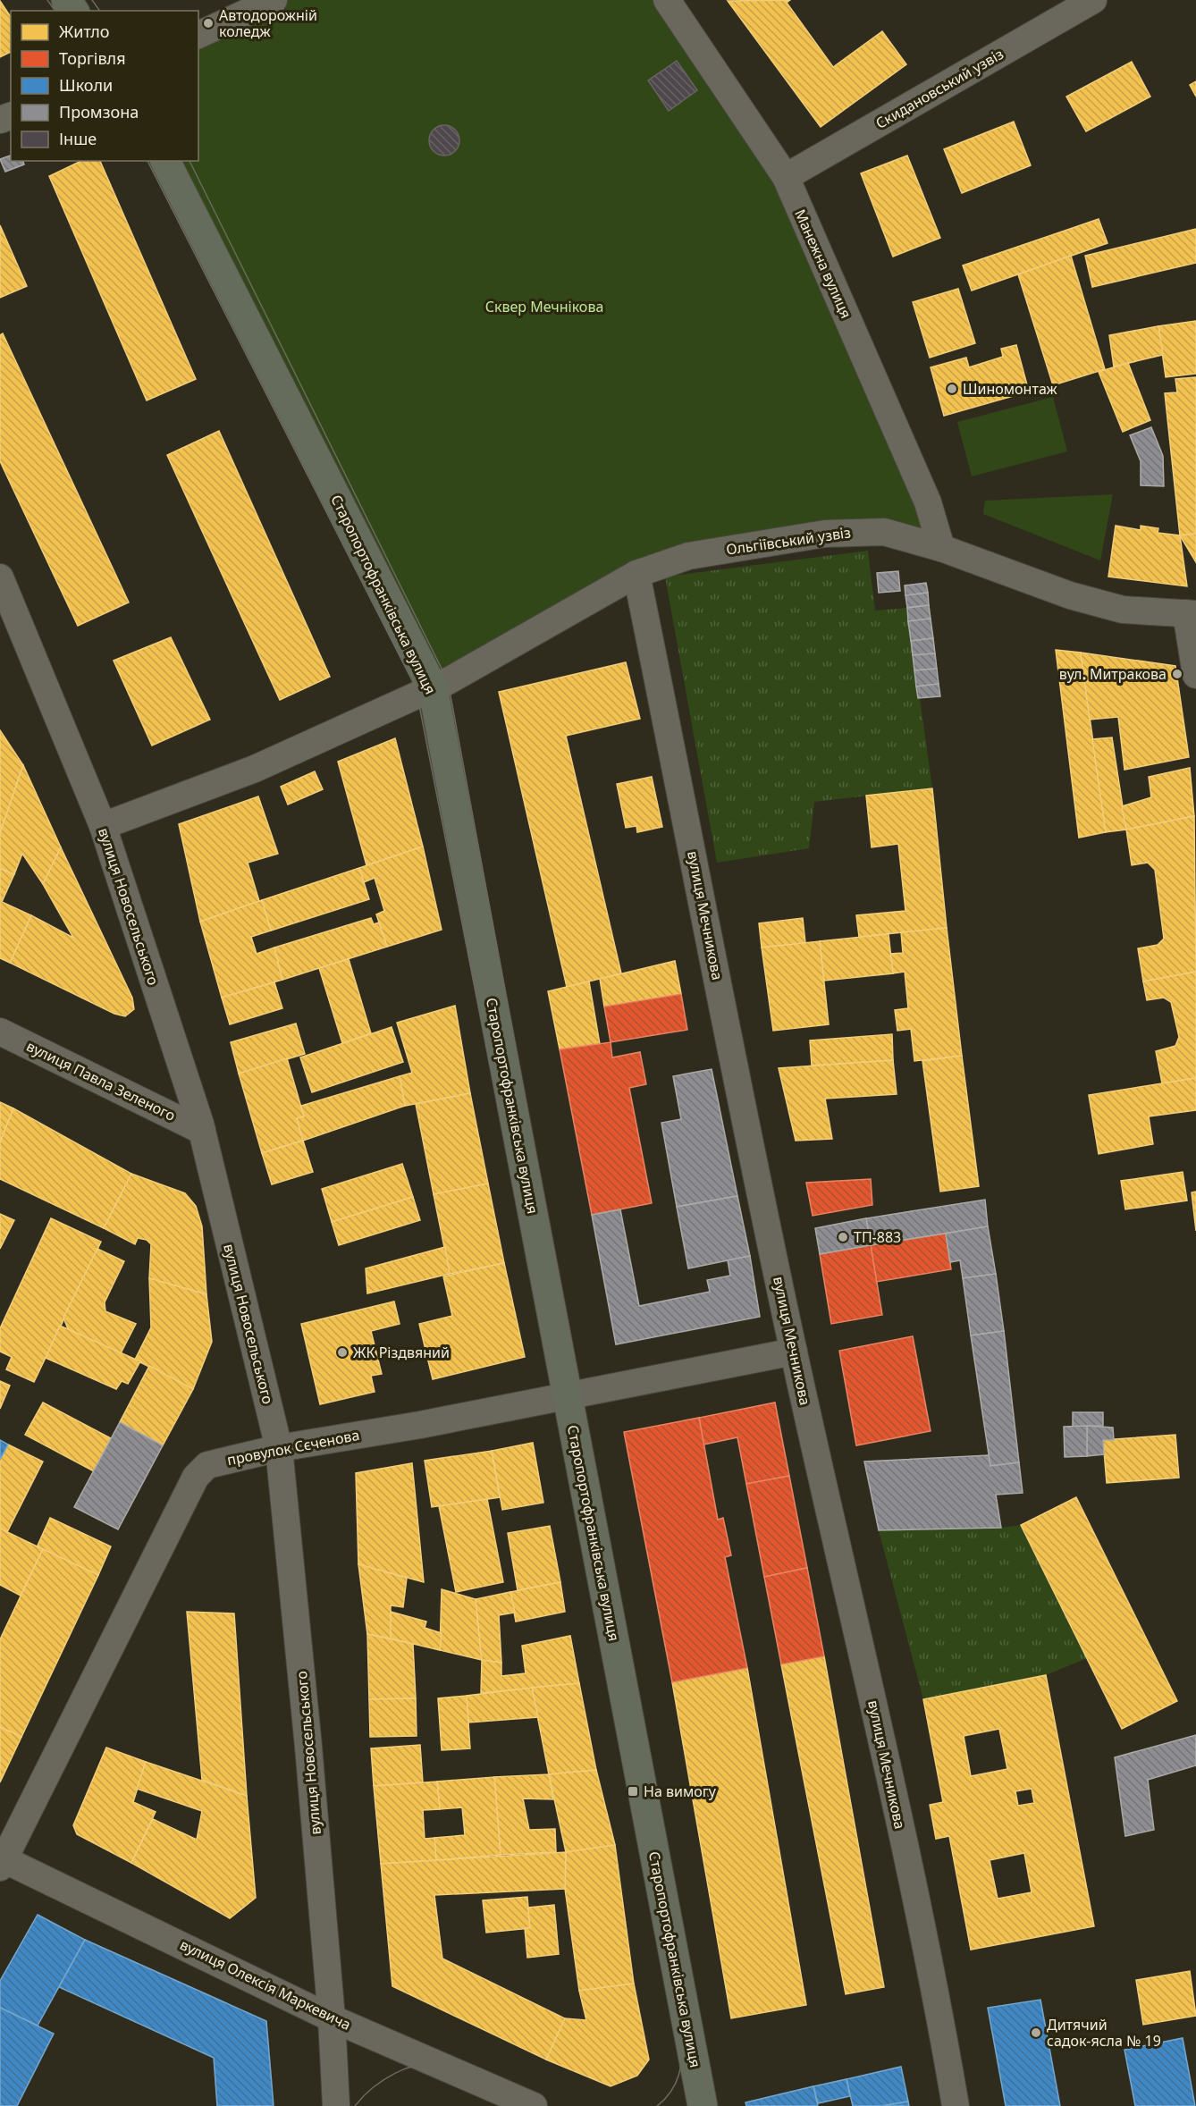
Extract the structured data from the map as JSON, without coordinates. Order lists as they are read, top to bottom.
{
  "streets": {
    "main road": ["Старопортофранківська вулиця"],
    "street": [
      "Скидановський узвіз",
      "Манежна вулиця",
      "Ольгіївський узвіз",
      "вулиця Новосельського",
      "вулиця Мечникова",
      "вулиця Павла Зеленого",
      "провулок Сєченова",
      "вулиця Олексія Маркевича"
    ]
  },
  "crossings": [
    ["Скидановський узвіз", "Манежна вулиця"],
    ["Манежна вулиця", "Ольгіївський узвіз"],
    ["Ольгіївський узвіз", "Старопортофранківська вулиця"],
    ["Ольгіївський узвіз", "вулиця Новосельського"],
    ["Ольгіївський узвіз", "вулиця Мечникова"],
    ["Старопортофранківська вулиця", "провулок Сєченова"],
    ["вулиця Новосельського", "вулиця Павла Зеленого"],
    ["вулиця Новосельського", "провулок Сєченова"],
    ["вулиця Новосельського", "вулиця Олексія Маркевича"],
    ["вулиця Мечникова", "провулок Сєченова"],
    ["провулок Сєченова", "вулиця Олексія Маркевича"]
  ],
  "parks": ["Сквер Мечнікова"],
  "places": {
    "other": [
      "Автодорожній коледж",
      "Шиномонтаж",
      "вул. Митракова",
      "ТП-883",
      "ЖК Різдвяний",
      "Дитячий садок-ясла № 19"
    ],
    "transit": ["На вимогу"]
  },
  "legend": [
    "Житло",
    "Торгівля",
    "Школи",
    "Промзона",
    "Інше"
  ]
}
